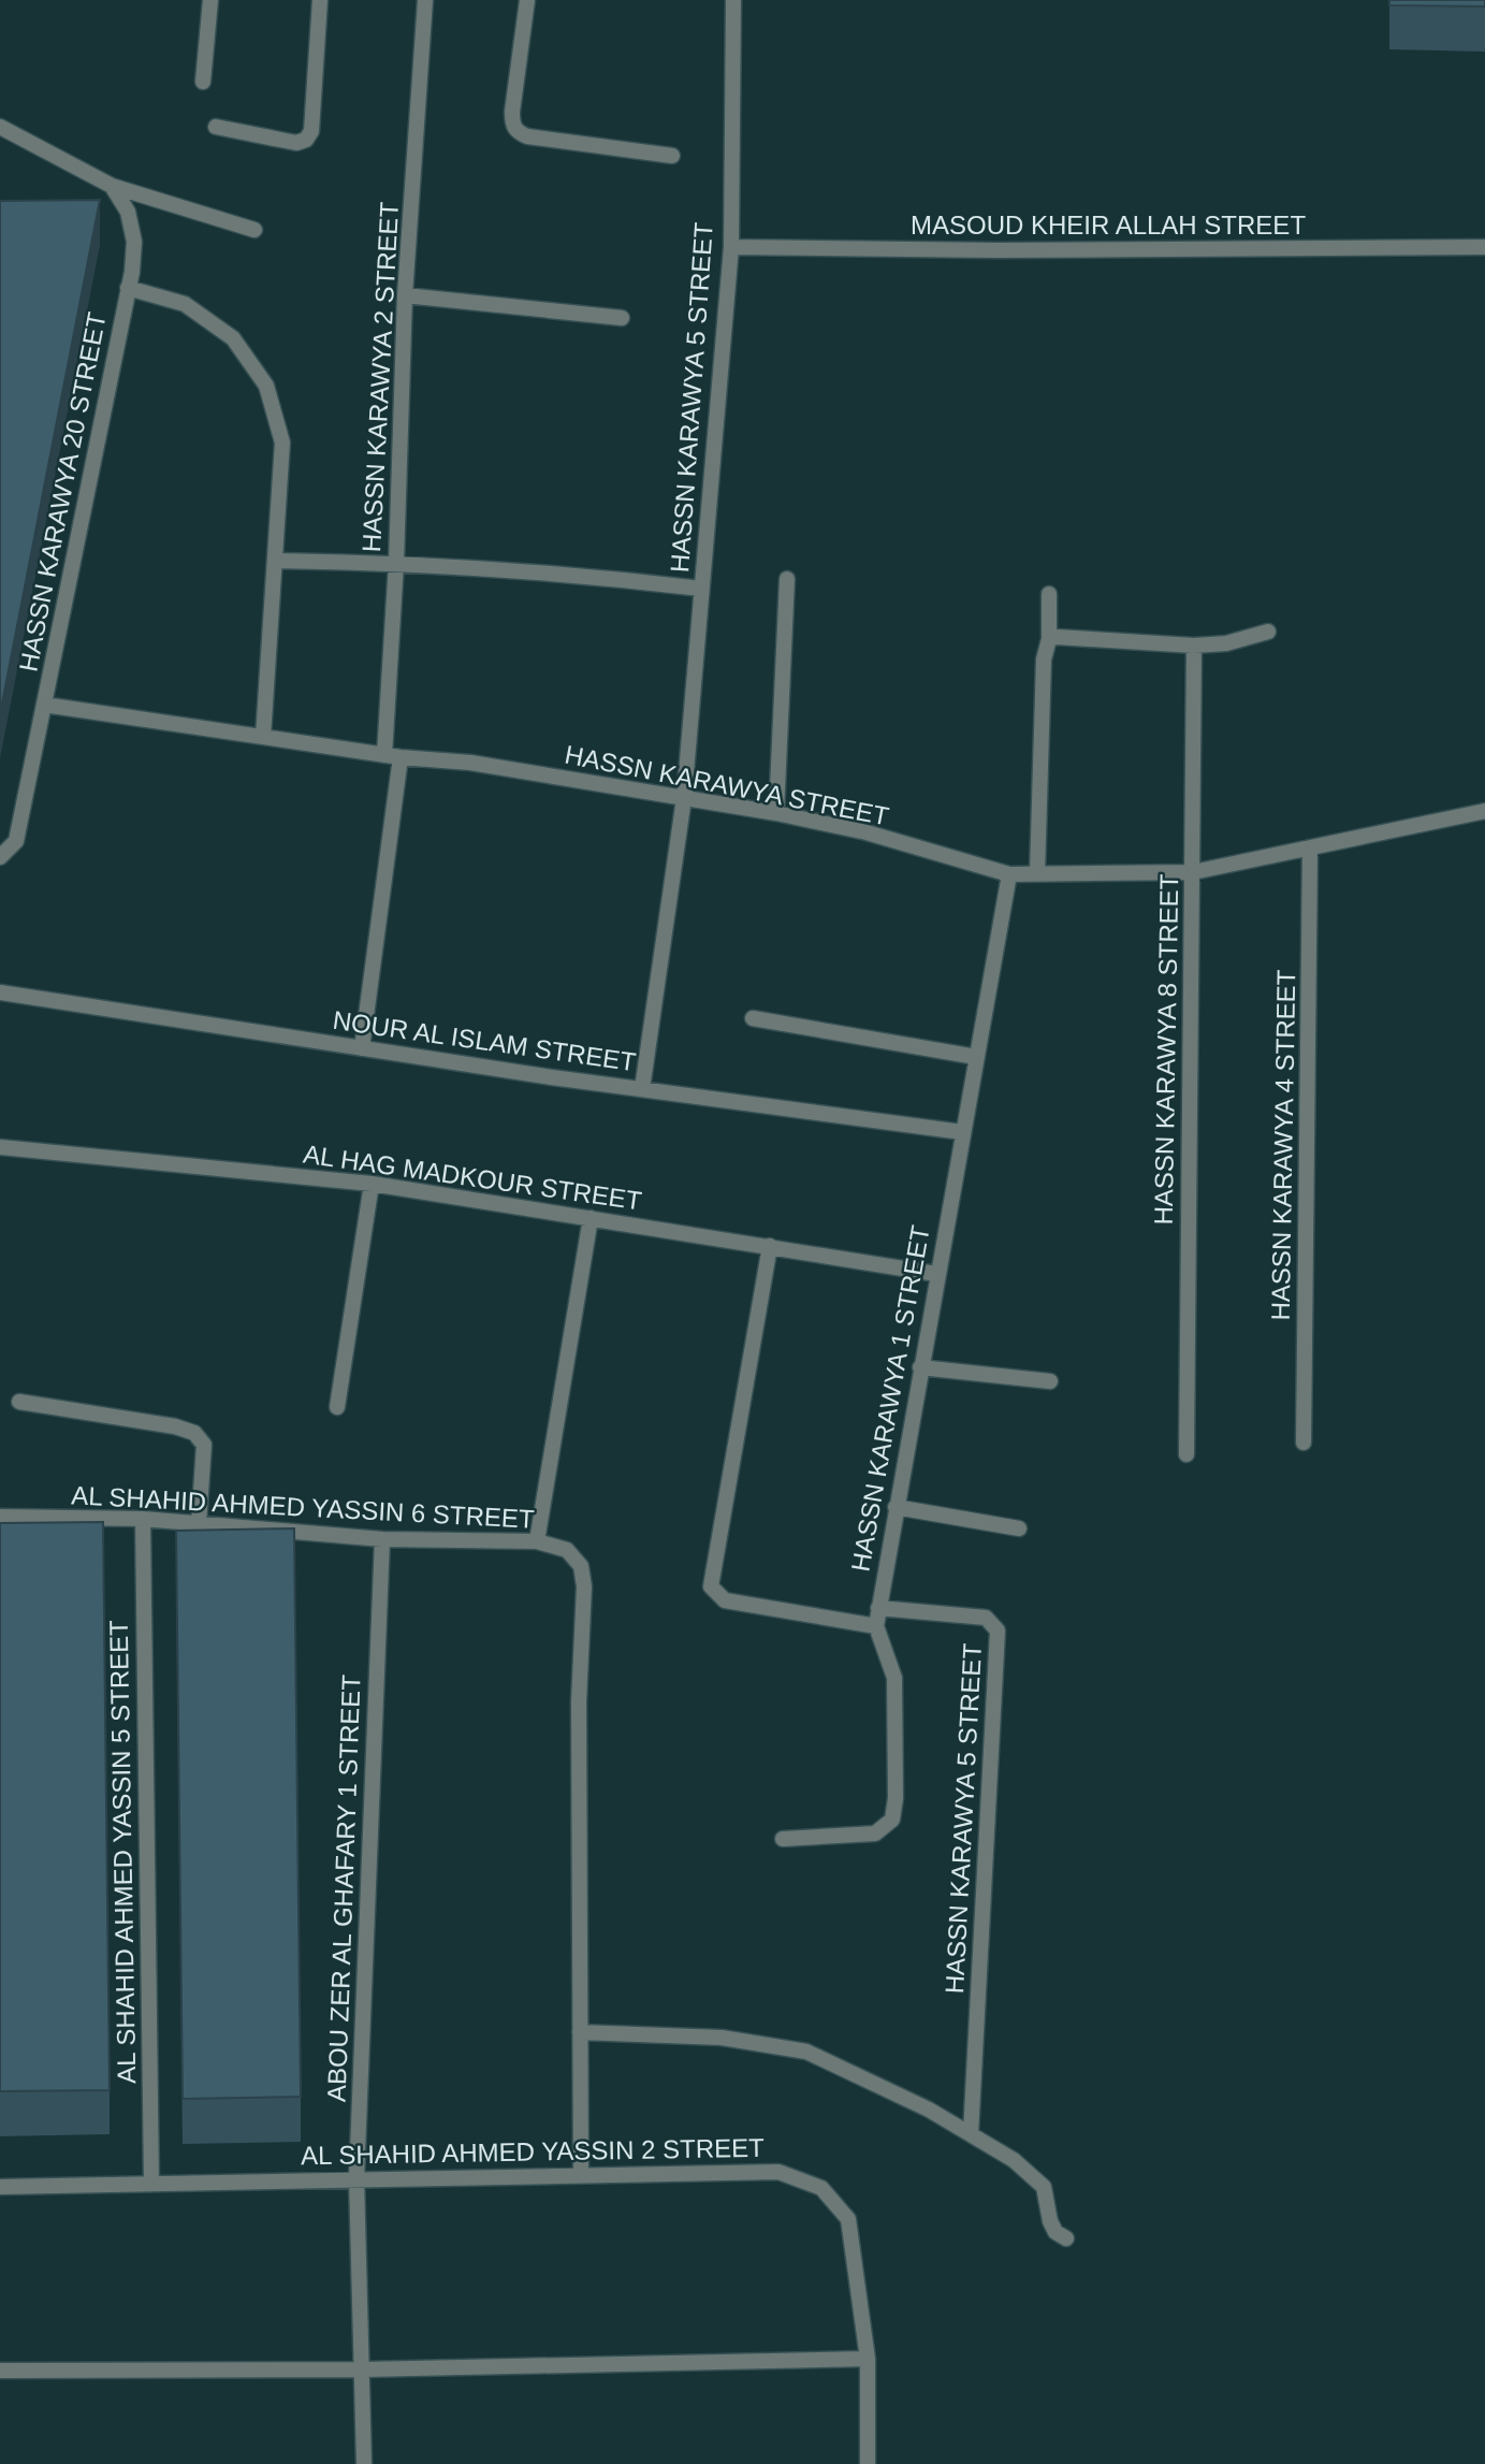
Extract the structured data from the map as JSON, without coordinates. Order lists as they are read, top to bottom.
{
  "streets": {
    "street": [
      "MASOUD KHEIR ALLAH STREET",
      "HASSN KARAWYA 2 STREET",
      "HASSN KARAWYA 5 STREET",
      "HASSN KARAWYA 20 STREET",
      "HASSN KARAWYA STREET",
      "NOUR AL ISLAM STREET",
      "HASSN KARAWYA 8 STREET",
      "HASSN KARAWYA 4 STREET",
      "AL HAG MADKOUR STREET",
      "HASSN KARAWYA 1 STREET",
      "AL SHAHID AHMED YASSIN 6 STREET",
      "AL SHAHID AHMED YASSIN 5 STREET",
      "ABOU ZER AL GHAFARY 1 STREET",
      "AL SHAHID AHMED YASSIN 2 STREET"
    ]
  },
  "crossings": [
    ["MASOUD KHEIR ALLAH STREET", "HASSN KARAWYA 5 STREET"],
    ["HASSN KARAWYA 2 STREET", "HASSN KARAWYA STREET"],
    ["HASSN KARAWYA 2 STREET", "NOUR AL ISLAM STREET"],
    ["HASSN KARAWYA 5 STREET", "HASSN KARAWYA STREET"],
    ["HASSN KARAWYA 5 STREET", "HASSN KARAWYA 1 STREET"],
    ["HASSN KARAWYA 20 STREET", "HASSN KARAWYA STREET"],
    ["HASSN KARAWYA STREET", "HASSN KARAWYA 8 STREET"],
    ["HASSN KARAWYA STREET", "HASSN KARAWYA 4 STREET"],
    ["HASSN KARAWYA STREET", "HASSN KARAWYA 1 STREET"],
    ["NOUR AL ISLAM STREET", "HASSN KARAWYA 1 STREET"],
    ["AL HAG MADKOUR STREET", "HASSN KARAWYA 1 STREET"],
    ["AL SHAHID AHMED YASSIN 6 STREET", "AL SHAHID AHMED YASSIN 5 STREET"],
    ["AL SHAHID AHMED YASSIN 6 STREET", "ABOU ZER AL GHAFARY 1 STREET"],
    ["AL SHAHID AHMED YASSIN 6 STREET", "AL SHAHID AHMED YASSIN 2 STREET"],
    ["AL SHAHID AHMED YASSIN 5 STREET", "AL SHAHID AHMED YASSIN 2 STREET"],
    ["ABOU ZER AL GHAFARY 1 STREET", "AL SHAHID AHMED YASSIN 2 STREET"]
  ]
}
